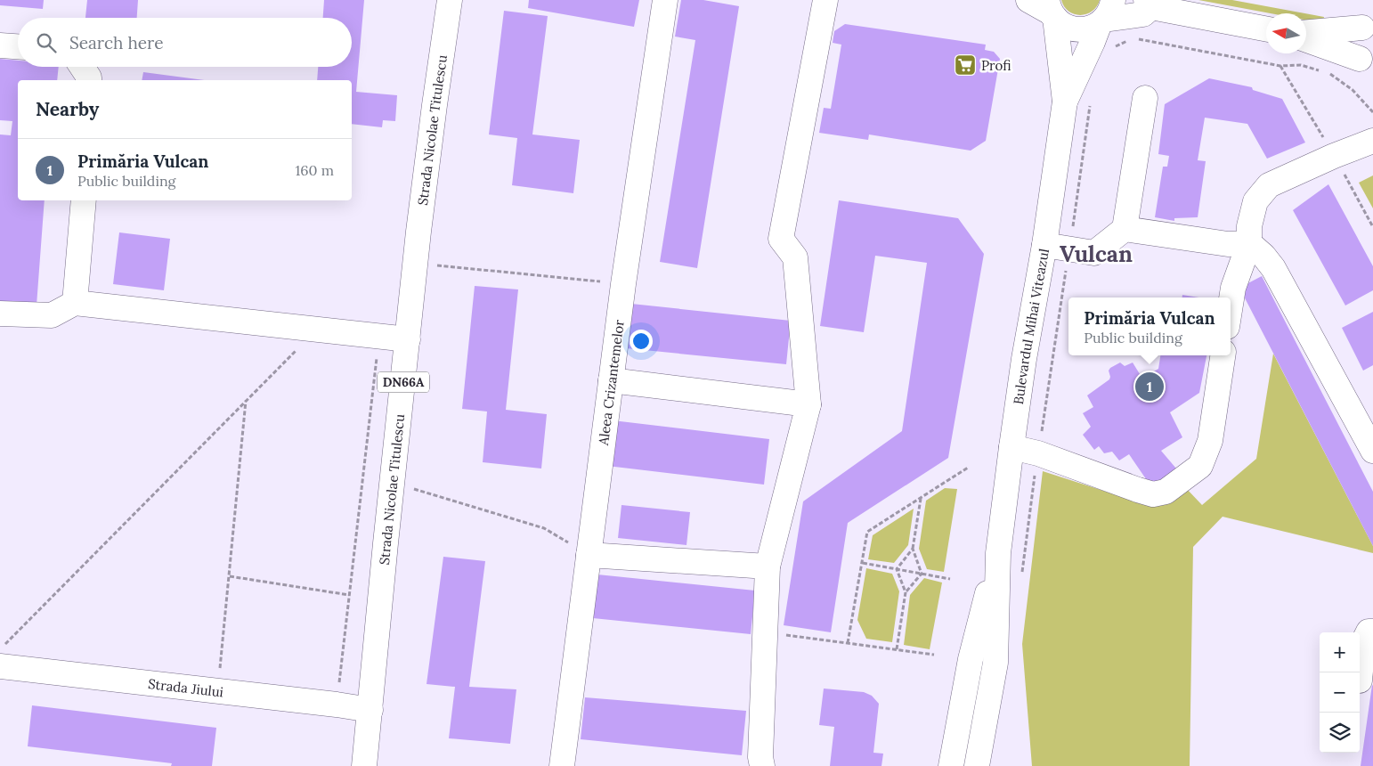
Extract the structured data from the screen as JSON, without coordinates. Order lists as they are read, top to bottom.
{
  "streets": {
    "main road": [
      "Strada Nicolae Titulescu",
      "Bulevardul Mihai Viteazul",
      "DN66A",
      "Aleea Crizantemelor",
      "Strada Jiului"
    ]
  },
  "crossings": [
    ["Strada Nicolae Titulescu", "Strada Jiului"]
  ],
  "districts": ["Vulcan"],
  "places": {
    "supermarket": ["Profi"]
  },
  "north": "left",
  "page": {
    "search": "Search here",
    "heading": "Nearby",
    "list": [
      {
        "mark": "1",
        "name": "Primăria Vulcan",
        "note": "Public building",
        "value": "160 m"
      }
    ],
    "popup": ["Primăria Vulcan", "Public building"],
    "pins": "1",
    "map_buttons": ["+", "−"]
  }
}
